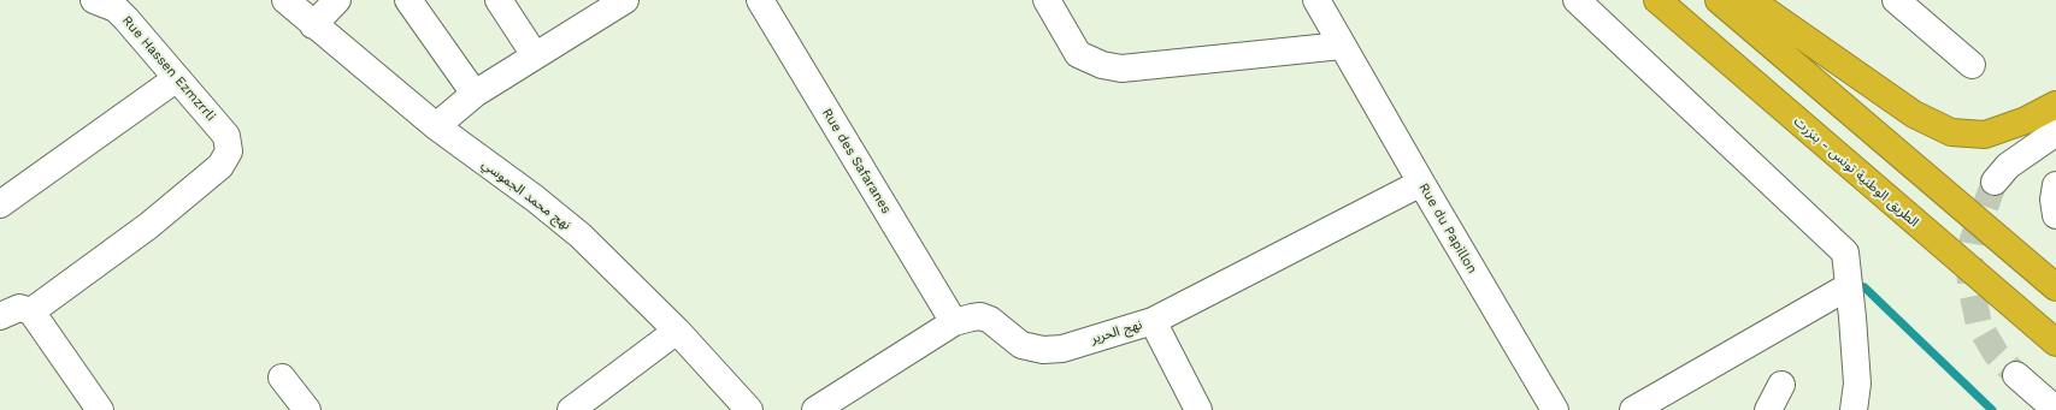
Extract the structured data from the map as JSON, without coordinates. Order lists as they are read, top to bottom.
{
  "streets": {
    "highway": ["الطريق الوطنية تونس - بنزرت"],
    "street": [
      "Rue Hassen Ezmzrrli",
      "Rue des Safaranes",
      "نهج محمد الجموسي",
      "Rue du Papillon",
      "نهج الحرير"
    ]
  },
  "crossings": [
    ["Rue des Safaranes", "نهج الحرير"],
    ["Rue du Papillon", "نهج الحرير"]
  ]
}
